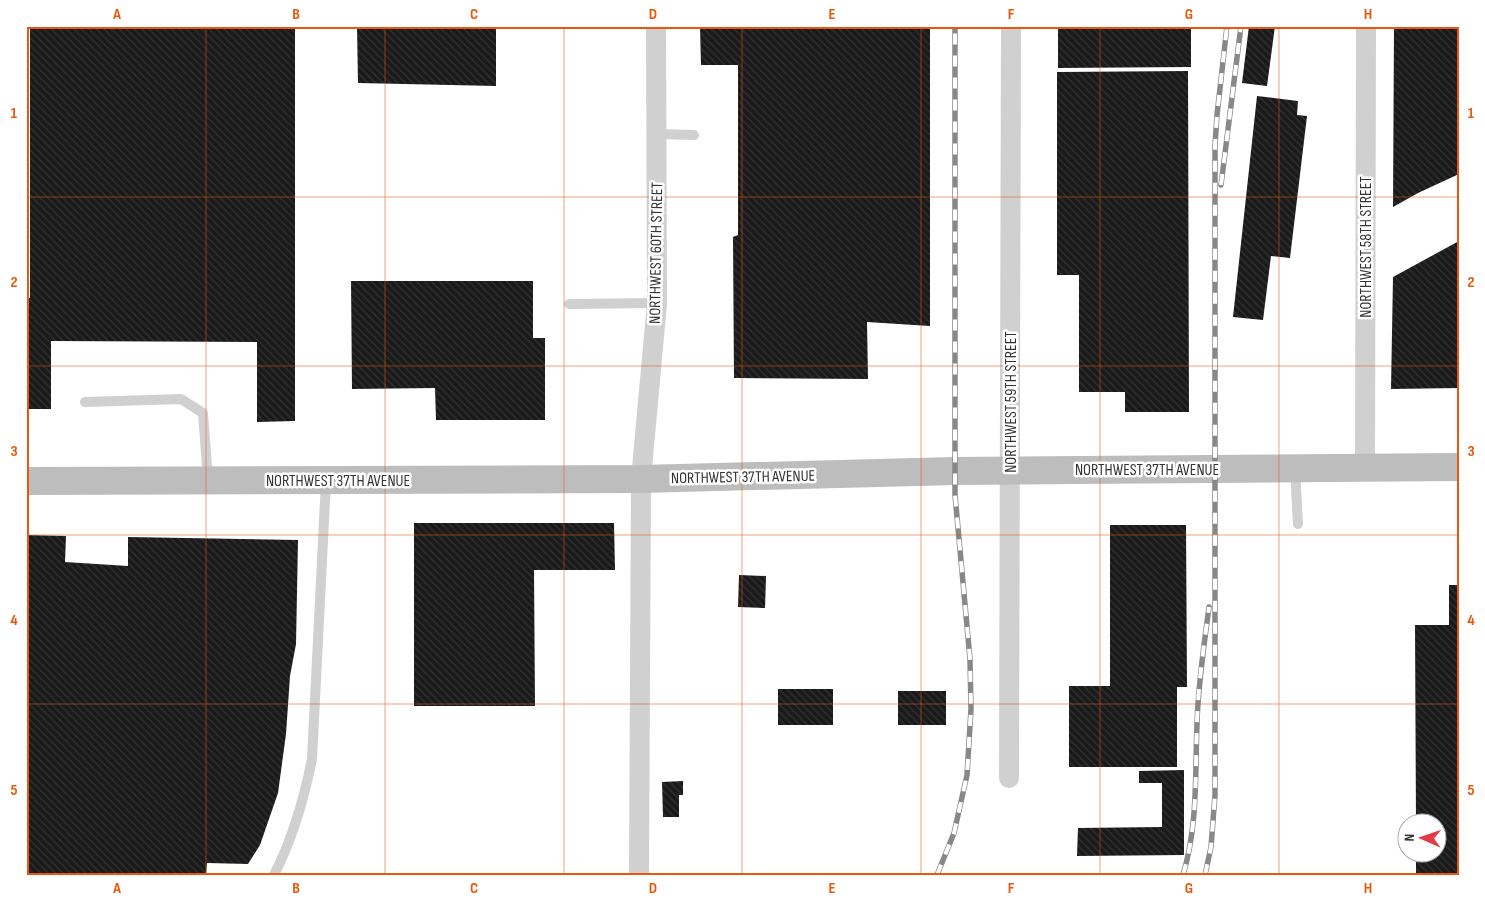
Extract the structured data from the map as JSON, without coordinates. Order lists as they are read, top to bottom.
{
  "streets": {
    "street": [
      "NORTHWEST 58TH STREET",
      "NORTHWEST 60TH STREET",
      "NORTHWEST 59TH STREET",
      "NORTHWEST 37TH AVENUE"
    ]
  },
  "crossings": [
    ["NORTHWEST 58TH STREET", "NORTHWEST 37TH AVENUE"],
    ["NORTHWEST 60TH STREET", "NORTHWEST 37TH AVENUE"],
    ["NORTHWEST 59TH STREET", "NORTHWEST 37TH AVENUE"]
  ],
  "north": "left",
  "grid": {
    "columns": [
      "A",
      "B",
      "C",
      "D",
      "E",
      "F",
      "G",
      "H"
    ],
    "rows": [
      "1",
      "2",
      "3",
      "4",
      "5"
    ]
  }
}
